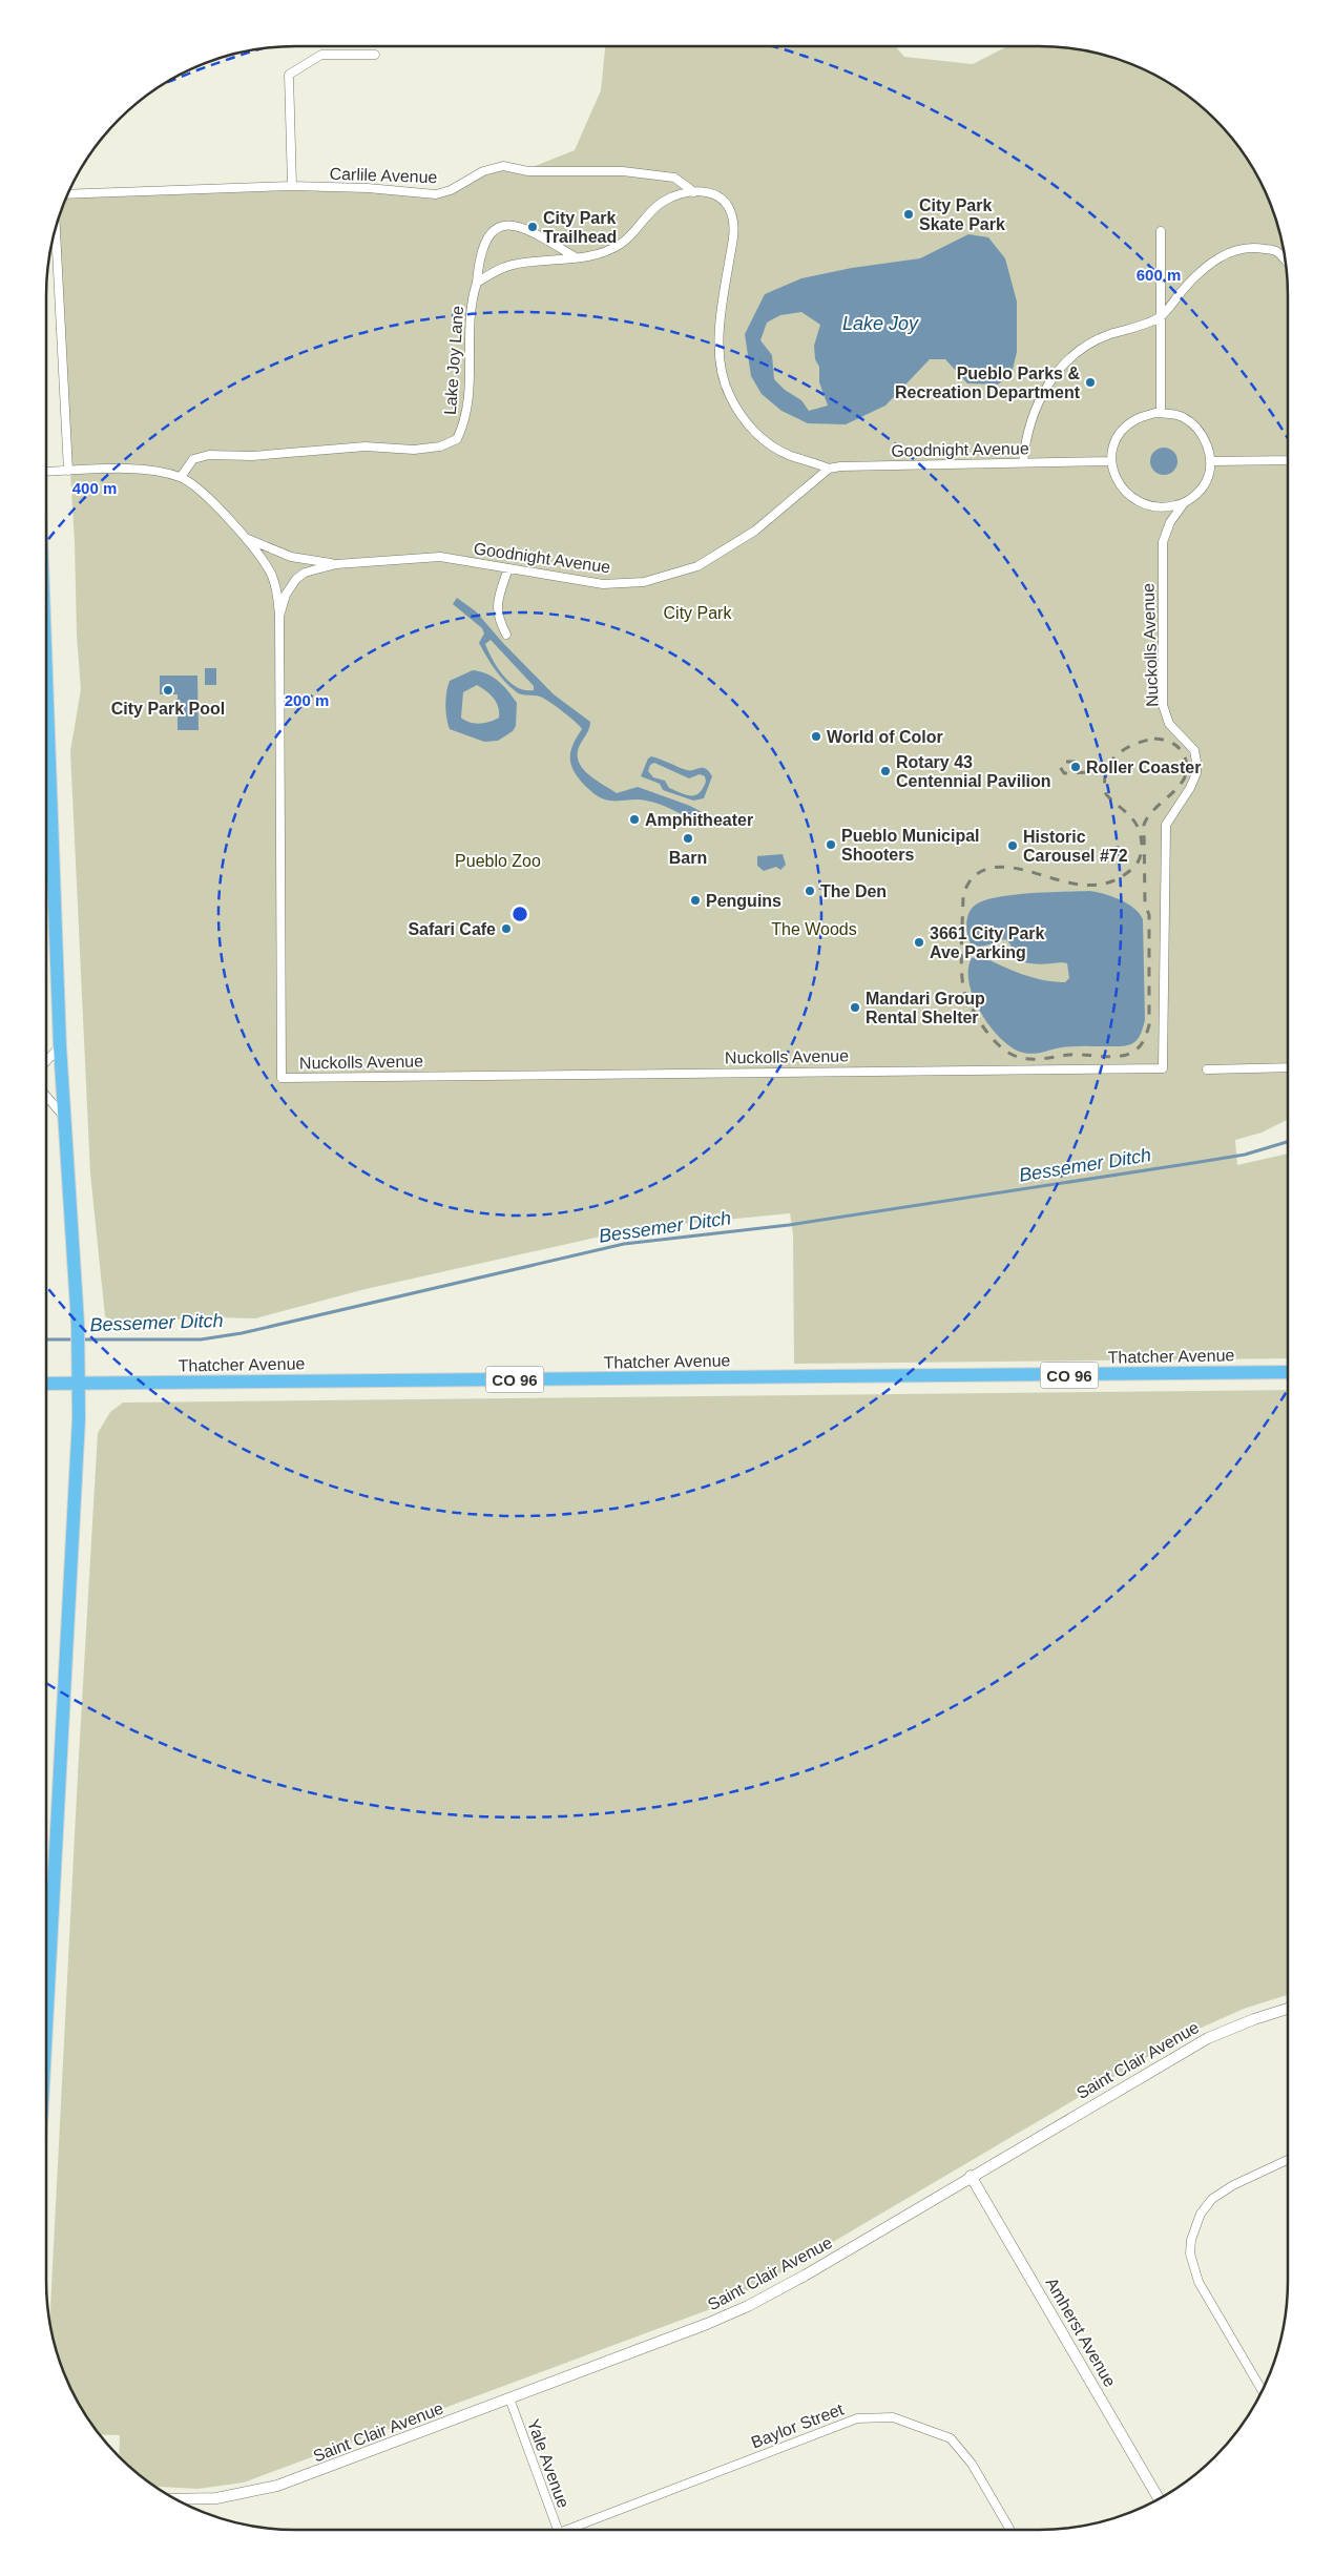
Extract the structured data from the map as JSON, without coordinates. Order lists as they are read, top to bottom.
{
  "streets": {
    "main road": ["Thatcher Avenue", "CO 96"],
    "street": [
      "Carlile Avenue",
      "Lake Joy Lane",
      "Goodnight Avenue",
      "Nuckolls Avenue",
      "Saint Clair Avenue",
      "Amherst Avenue",
      "Baylor Street",
      "Yale Avenue"
    ]
  },
  "crossings": [
    ["Goodnight Avenue", "Nuckolls Avenue"],
    ["Saint Clair Avenue", "Amherst Avenue"],
    ["Saint Clair Avenue", "Yale Avenue"]
  ],
  "water": ["Lake Joy", "Bessemer Ditch"],
  "parks": ["City Park", "Pueblo Zoo", "The Woods"],
  "places": [
    "City Park Skate Park",
    "City Park Trailhead",
    "Pueblo Parks & Recreation Department",
    "City Park Pool",
    "World of Color",
    "Roller Coaster",
    "Rotary 43 Centennial Pavilion",
    "Amphitheater",
    "Barn",
    "Pueblo Municipal Shooters",
    "Historic Carousel #72",
    "The Den",
    "Penguins",
    "Safari Cafe",
    "3661 City Park Ave Parking",
    "Mandari Group Rental Shelter"
  ],
  "rings": ["600 m", "400 m", "200 m"]
}
